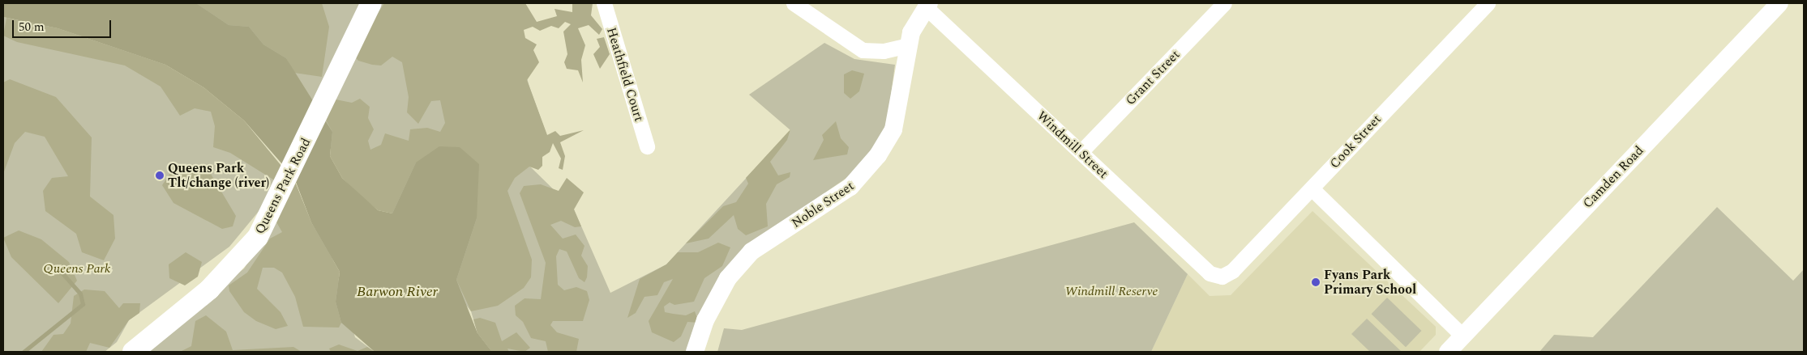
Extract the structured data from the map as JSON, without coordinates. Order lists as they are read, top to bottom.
{
  "streets": {
    "main road": ["Queens Park Road"],
    "street": [
      "Heathfield Court",
      "Grant Street",
      "Cook Street",
      "Windmill Street",
      "Camden Road",
      "Noble Street"
    ]
  },
  "crossings": [
    ["Grant Street", "Windmill Street"],
    ["Cook Street", "Windmill Street"],
    ["Windmill Street", "Noble Street"]
  ],
  "water": ["Barwon River"],
  "parks": ["Queens Park", "Windmill Reserve"],
  "places": ["Queens Park Tlt/change (river)", "Fyans Park Primary School"],
  "scale_bar": "50 m"
}
